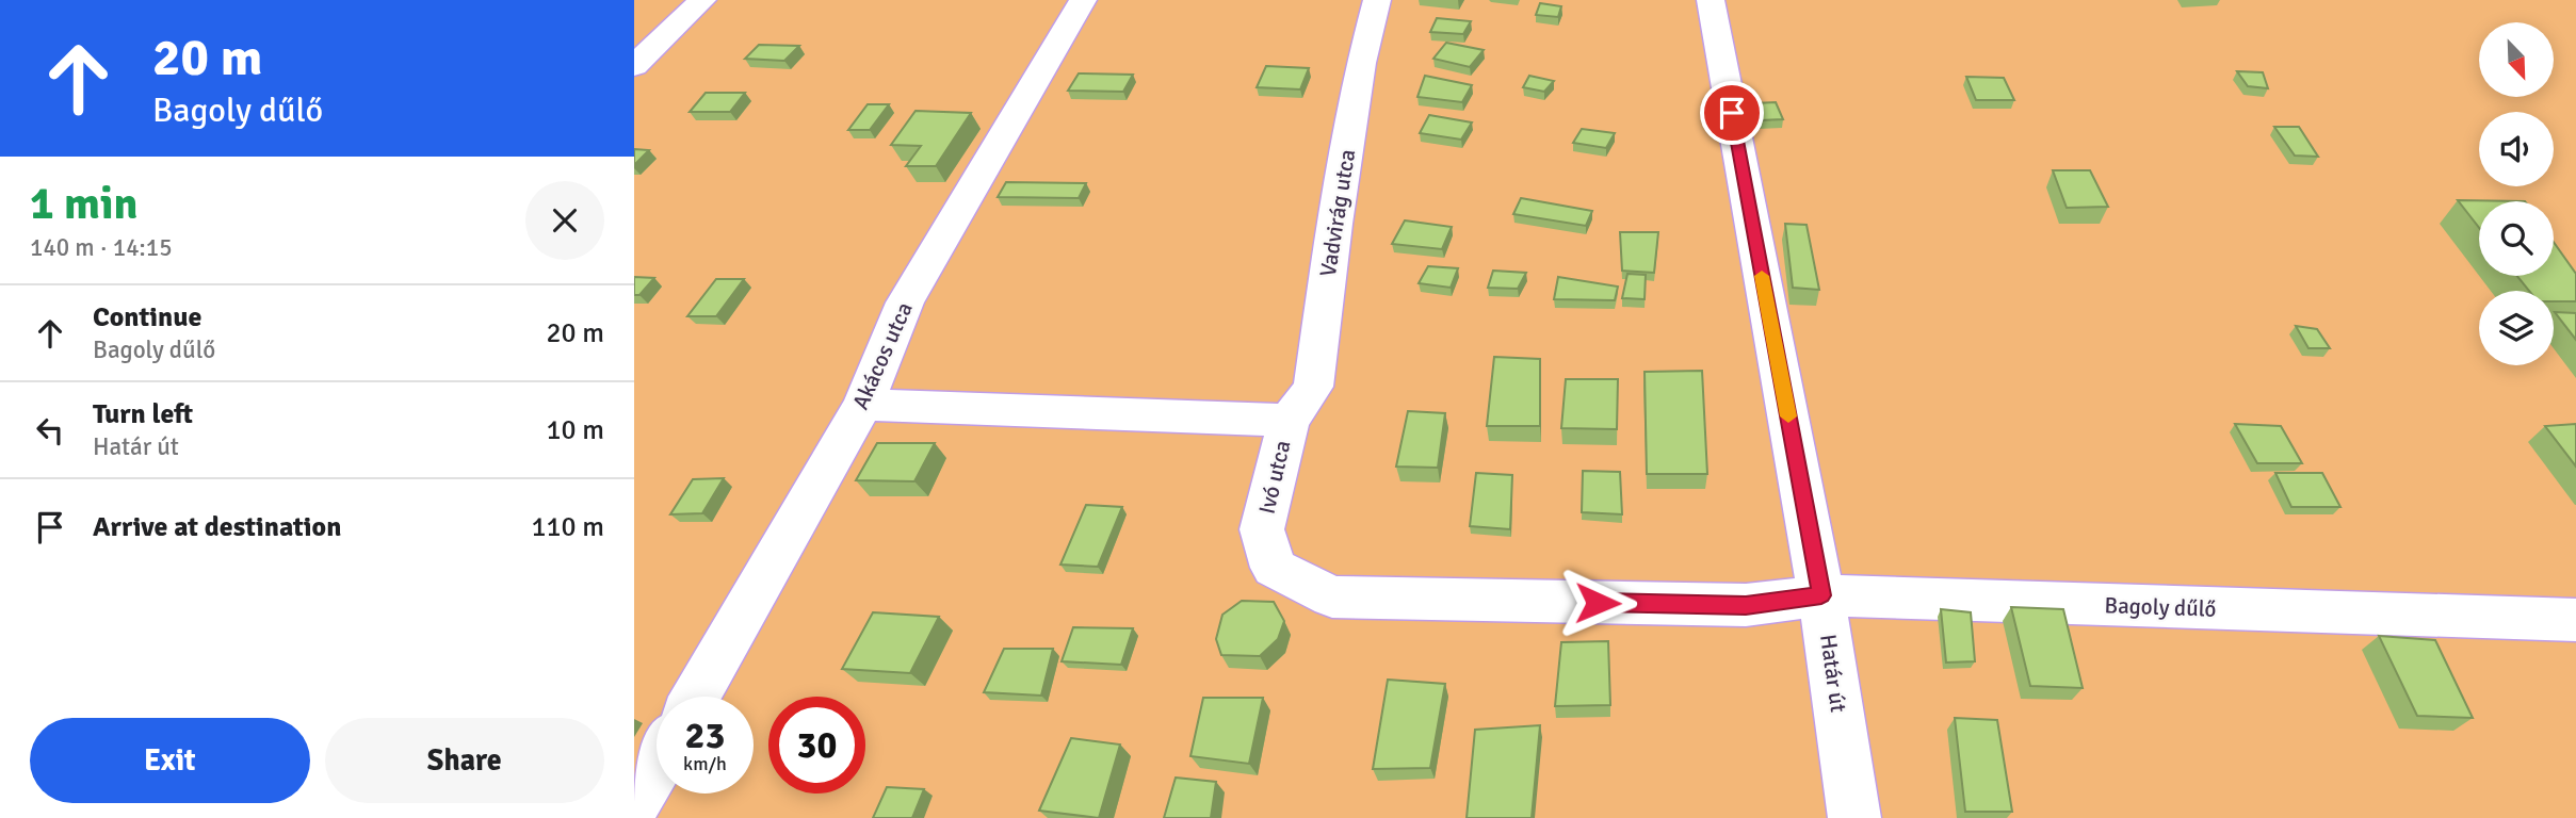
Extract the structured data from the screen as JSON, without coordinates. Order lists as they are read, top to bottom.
{
  "streets": {
    "street": [
      "Vadvirág utca",
      "Akácos utca",
      "Ivó utca",
      "Bagoly dűlő",
      "Határ út"
    ]
  },
  "crossings": [
    ["Vadvirág utca", "Ivó utca"],
    ["Akácos utca", "Ivó utca"],
    ["Ivó utca", "Bagoly dűlő"],
    ["Bagoly dűlő", "Határ út"]
  ],
  "north": "bottom right",
  "page": {
    "turn": ["20 m", "Bagoly dűlő"],
    "heading": ["1 min", "140 m · 14:15"],
    "list": [
      {
        "name": "Continue",
        "note": "Bagoly dűlő",
        "value": "20 m"
      },
      {
        "name": "Turn left",
        "note": "Határ út",
        "value": "10 m"
      },
      {
        "name": "Arrive at destination",
        "value": "110 m"
      }
    ],
    "speed": "23 km/h",
    "limit": "30",
    "buttons": ["Exit", "Share"]
  }
}
